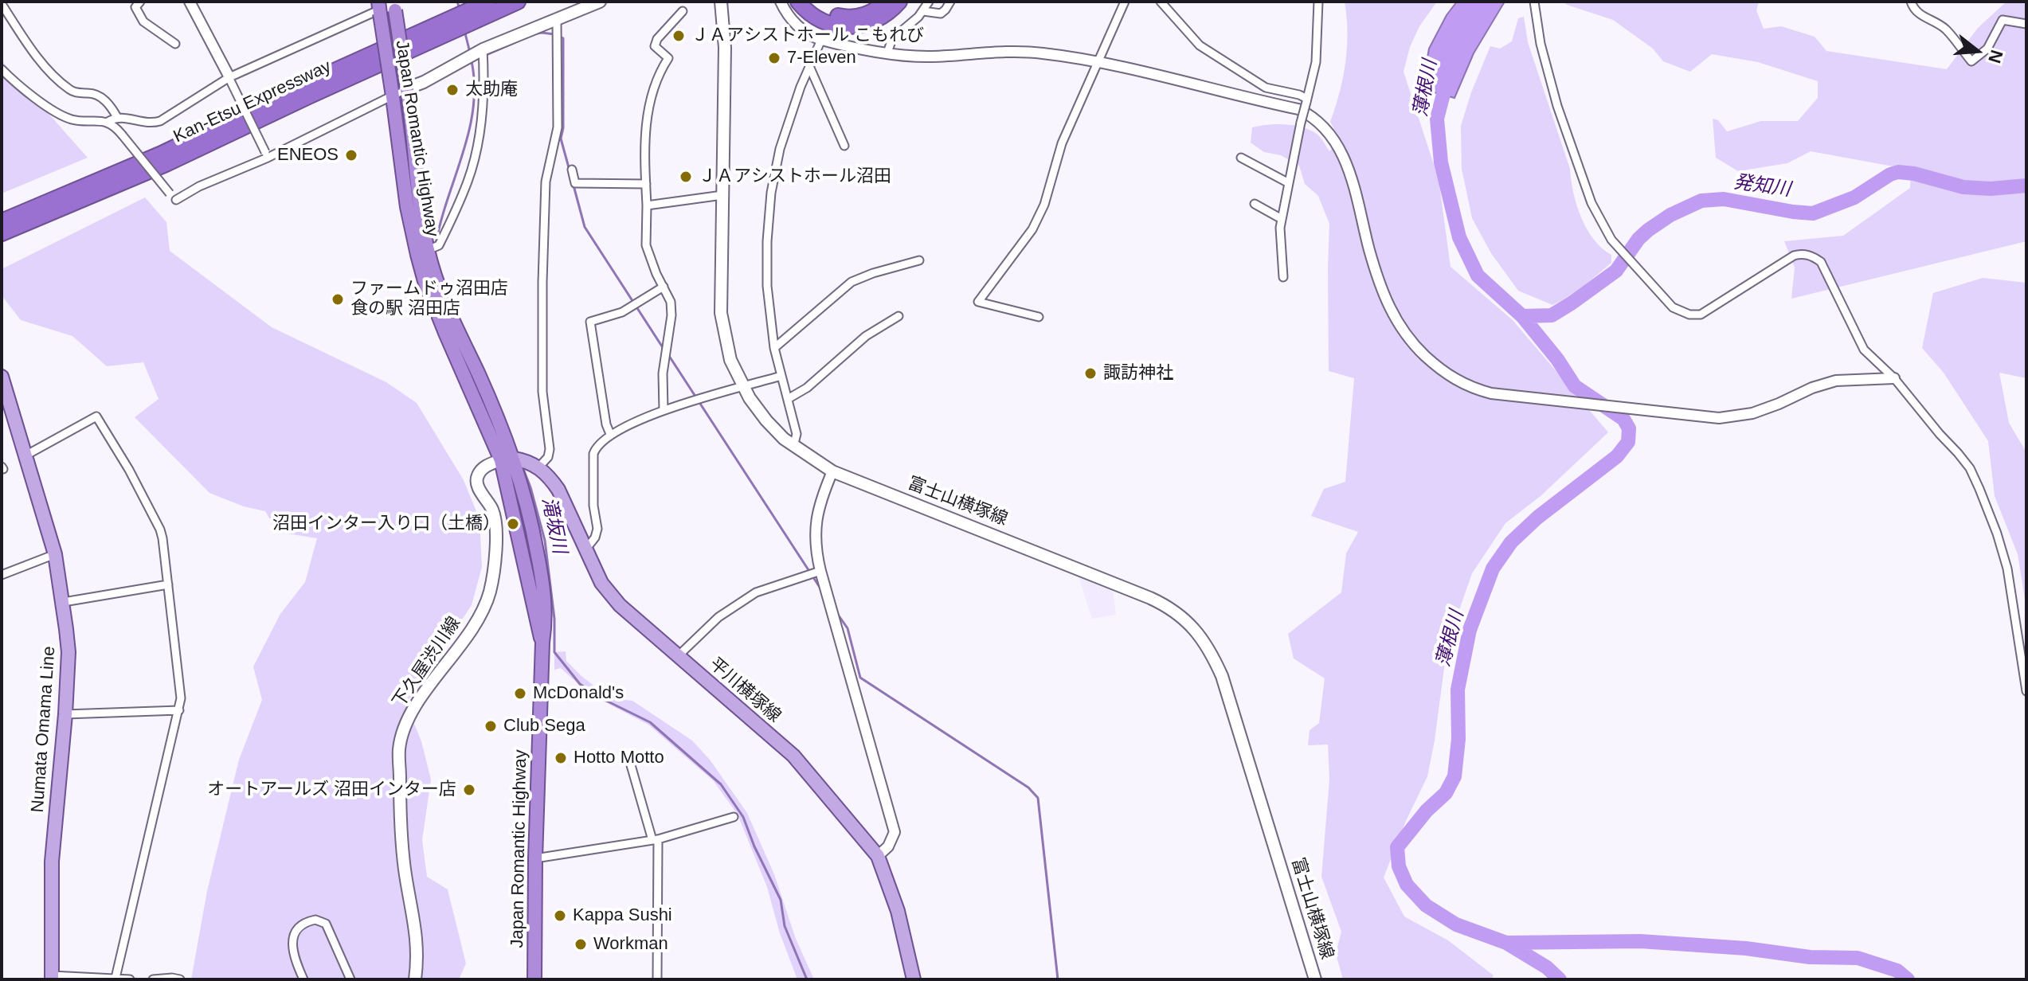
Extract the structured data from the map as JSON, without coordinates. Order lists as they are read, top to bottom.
{
  "streets": {
    "highway": ["Kan-Etsu Expressway", "Japan Romantic Highway"],
    "main road": [
      "富士山横塚線",
      "下久屋渋川線",
      "平川横塚線",
      "Numata Omama Line"
    ]
  },
  "crossings": [
    ["Japan Romantic Highway", "下久屋渋川線"],
    ["Japan Romantic Highway", "平川横塚線"],
    ["下久屋渋川線", "平川横塚線"]
  ],
  "water": ["薄根川", "発知川", "滝坂川"],
  "places": [
    "ＪＡアシストホール こもれび",
    "7-Eleven",
    "太助庵",
    "ENEOS",
    "ＪＡアシストホール沼田",
    "ファームドゥ沼田店 食の駅 沼田店",
    "諏訪神社",
    "沼田インター入り口（土橋）",
    "McDonald's",
    "Club Sega",
    "Hotto Motto",
    "オートアールズ 沼田インター店",
    "Kappa Sushi",
    "Workman"
  ],
  "north": "right"
}
